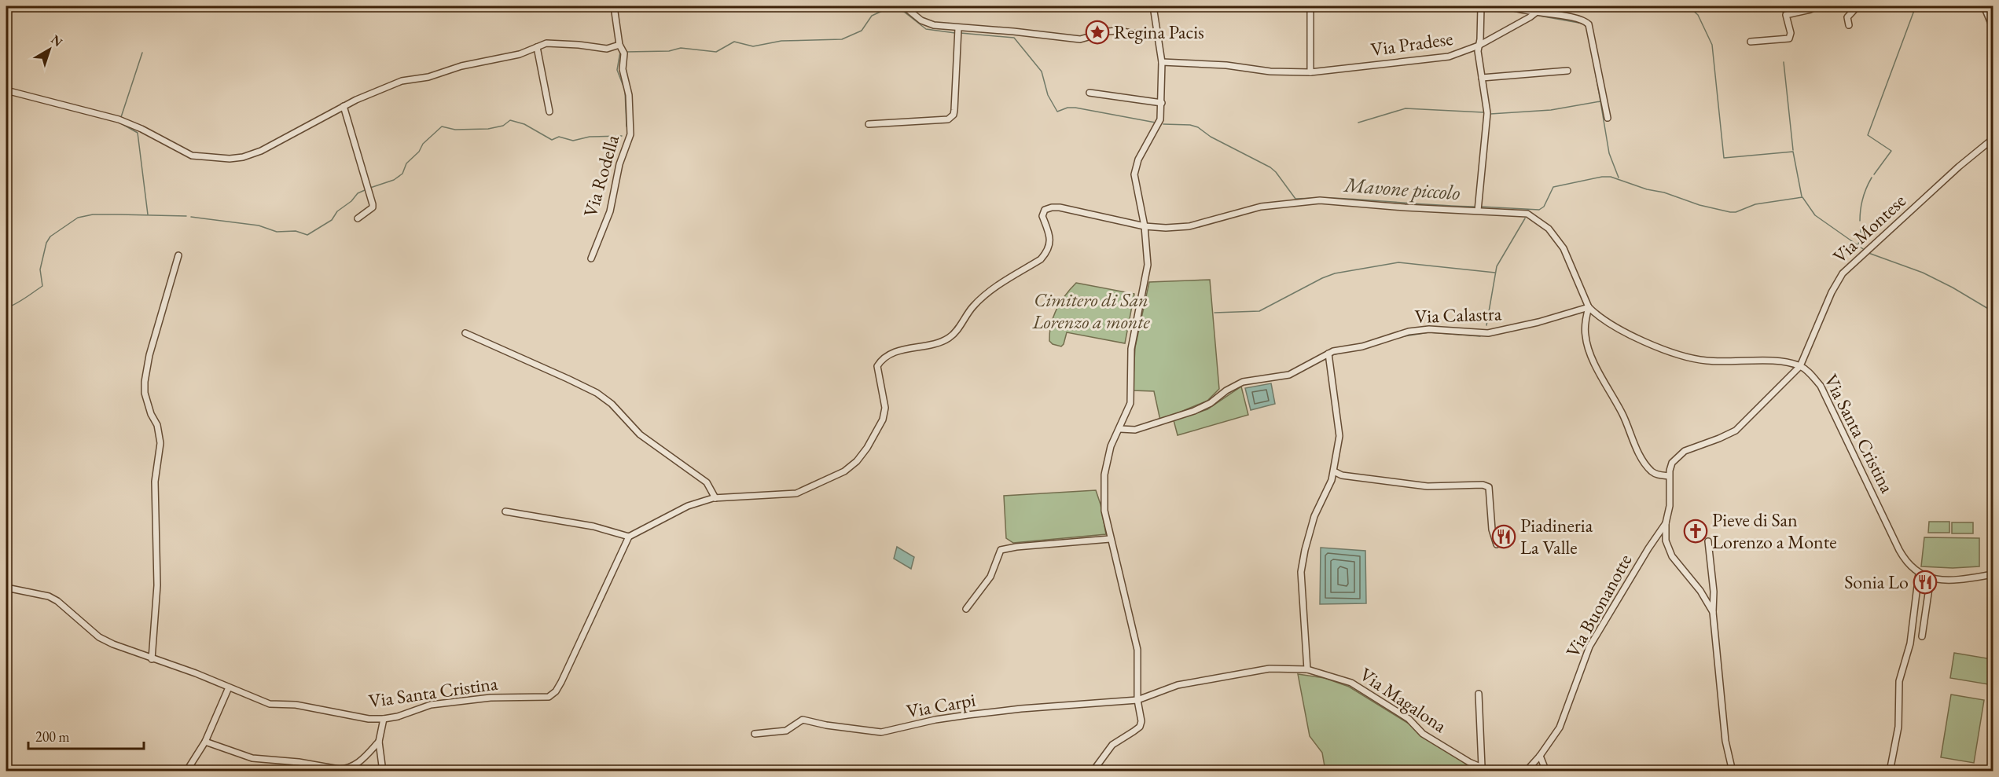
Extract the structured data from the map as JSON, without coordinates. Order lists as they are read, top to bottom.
{
  "streets": {
    "street": [
      "Via Pradese",
      "Via Rodella",
      "Via Montese",
      "Via Calastra",
      "Via Santa Cristina",
      "Via Buonanotte",
      "Via Magalona",
      "Via Carpi"
    ]
  },
  "crossings": [
    ["Via Montese", "Via Santa Cristina"],
    ["Via Calastra", "Via Santa Cristina"],
    ["Via Magalona", "Via Carpi"]
  ],
  "water": ["Mavone piccolo"],
  "parks": ["Cimitero di San Lorenzo a monte"],
  "places": {
    "place": ["Regina Pacis"],
    "church": ["Pieve di San Lorenzo a Monte"],
    "restaurant": ["Piadineria La Valle", "Sonia Lo"]
  },
  "scale_bar": "200 m",
  "north": "top right"
}
